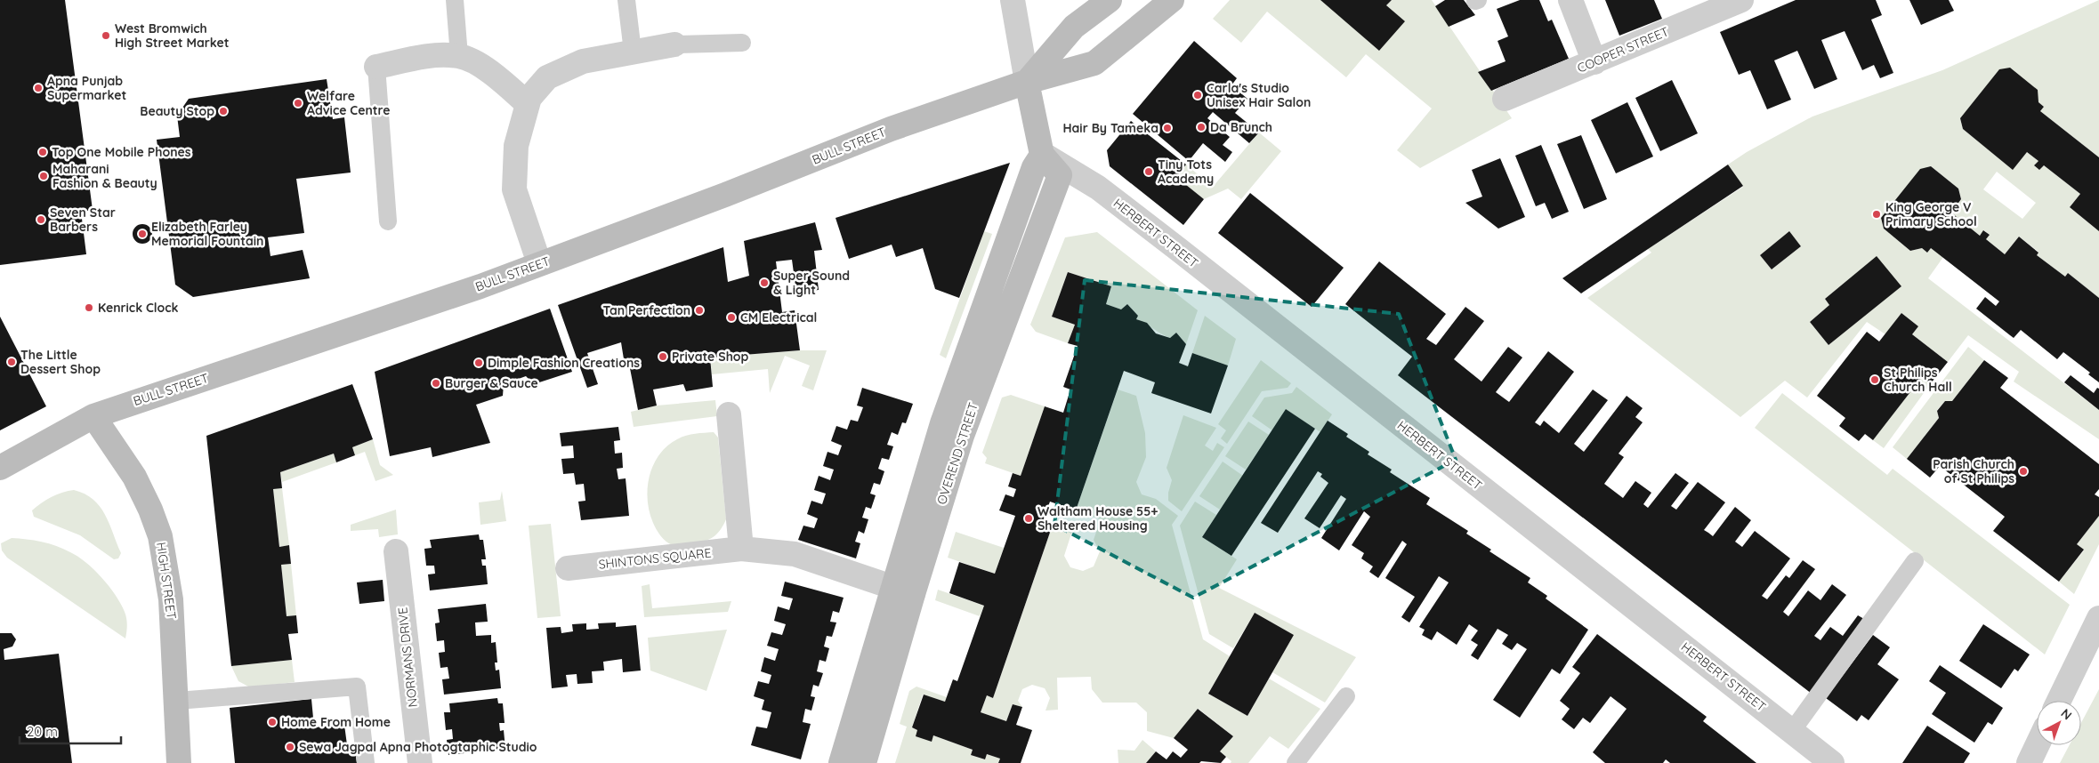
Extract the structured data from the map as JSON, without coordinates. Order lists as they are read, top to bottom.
{
  "streets": {
    "street": [
      "COOPER STREET",
      "BULL STREET",
      "HERBERT STREET",
      "OVEREND STREET",
      "SHINTONS SQUARE",
      "HIGH STREET",
      "NORMANS DRIVE"
    ]
  },
  "crossings": [
    ["BULL STREET", "OVEREND STREET"],
    ["BULL STREET", "HIGH STREET"],
    ["HERBERT STREET", "OVEREND STREET"],
    ["OVEREND STREET", "SHINTONS SQUARE"]
  ],
  "places": [
    "West Bromwich High Street Market",
    "Apna Punjab Supermarket",
    "Carla's Studio Unisex Hair Salon",
    "Welfare Advice Centre",
    "Beauty Stop",
    "Da Brunch",
    "Hair By Tameka",
    "Top One Mobile Phones",
    "Tiny Tots Academy",
    "Maharani Fashion & Beauty",
    "King George V Primary School",
    "Seven Star Barbers",
    "Elizabeth Farley Memorial Fountain",
    "Super Sound & Light",
    "Kenrick Clock",
    "Tan Perfection",
    "CM Electrical",
    "Private Shop",
    "The Little Dessert Shop",
    "Dimple Fashion Creations",
    "St Philips Church Hall",
    "Burger & Sauce",
    "Parish Church of St Philips",
    "Waltham House 55+ Sheltered Housing",
    "Home From Home",
    "Sewa Jagpal Apna Photogtaphic Studio"
  ],
  "scale_bar": "20 m",
  "north": "top right"
}
